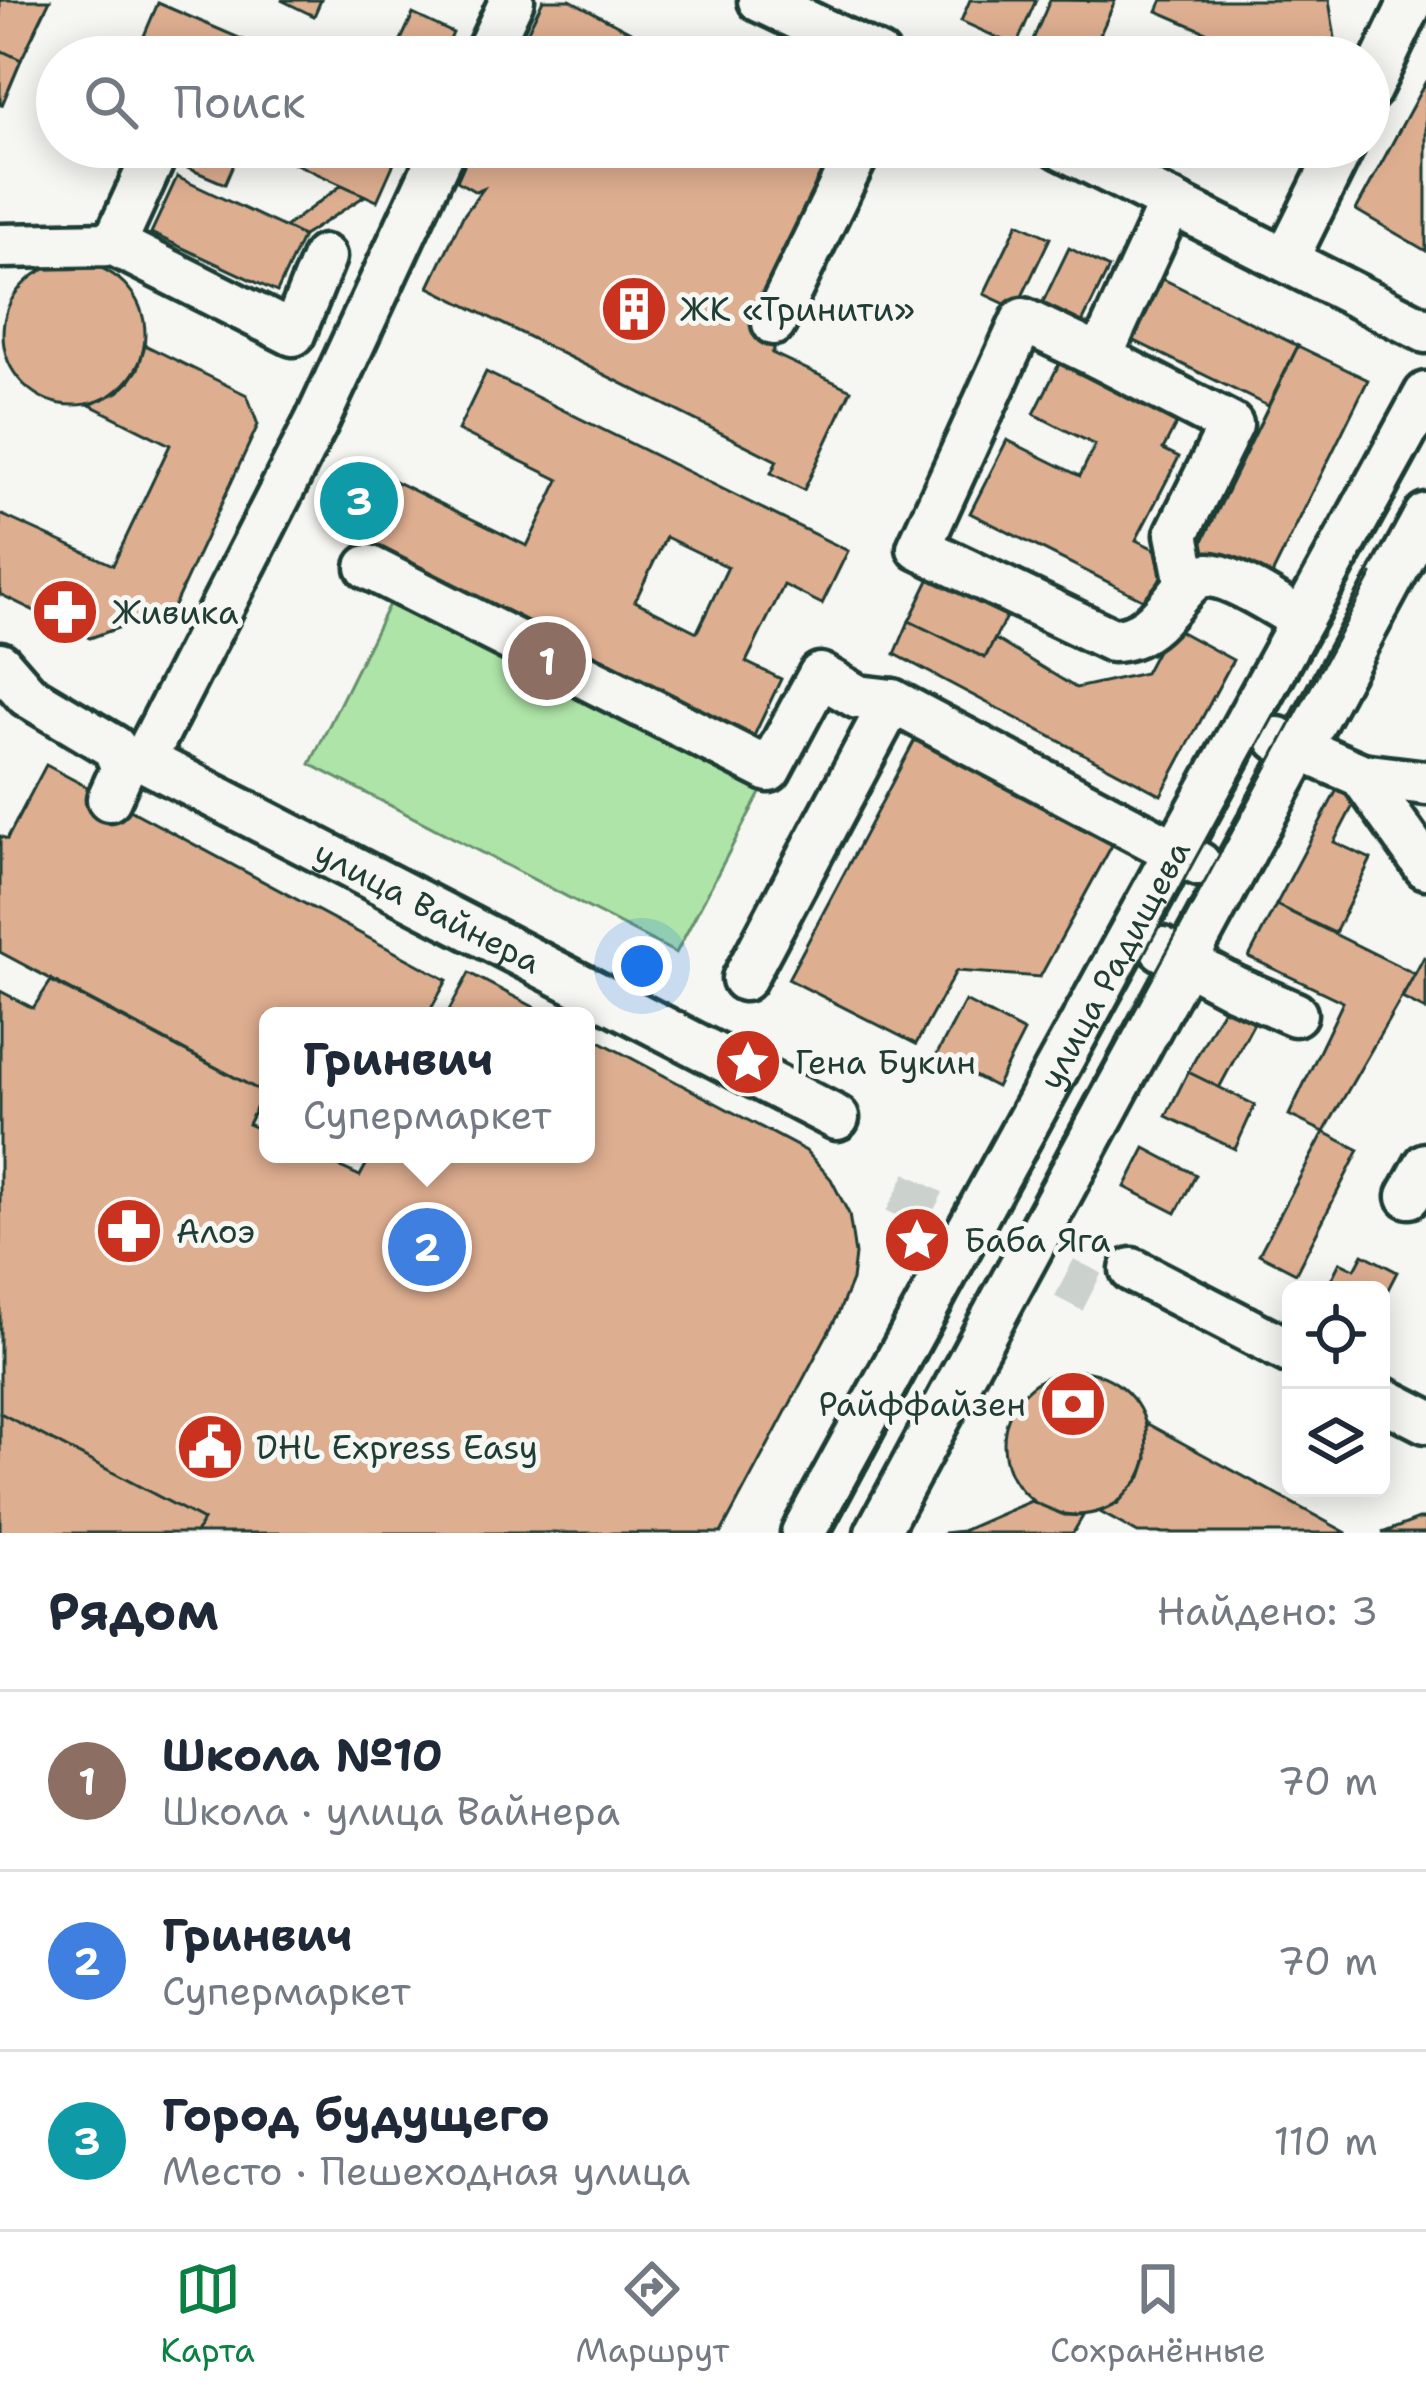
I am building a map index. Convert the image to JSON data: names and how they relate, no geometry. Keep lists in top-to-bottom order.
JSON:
{
  "streets": {
    "street": ["улица Вайнера", "улица Радищева"]
  },
  "places": {
    "building": ["ЖК «Тринити»"],
    "pharmacy": ["Живика", "Алоэ"],
    "place": ["Гена Букин", "Баба Яга"],
    "bank": ["Райффайзен"],
    "public building": ["DHL Express Easy"]
  },
  "page": {
    "search": "Поиск",
    "pins": ["3", "1", "2"],
    "popup": ["Гринвич", "Супермаркет"],
    "heading": ["Рядом", "Найдено: 3"],
    "list": [
      {
        "mark": "1",
        "name": "Школа №10",
        "note": "Школа · улица Вайнера",
        "value": "70 m"
      },
      {
        "mark": "2",
        "name": "Гринвич",
        "note": "Супермаркет",
        "value": "70 m"
      },
      {
        "mark": "3",
        "name": "Город будущего",
        "note": "Место · Пешеходная улица",
        "value": "110 m"
      }
    ],
    "nav": ["Карта", "Маршрут", "Сохранённые"]
  }
}
